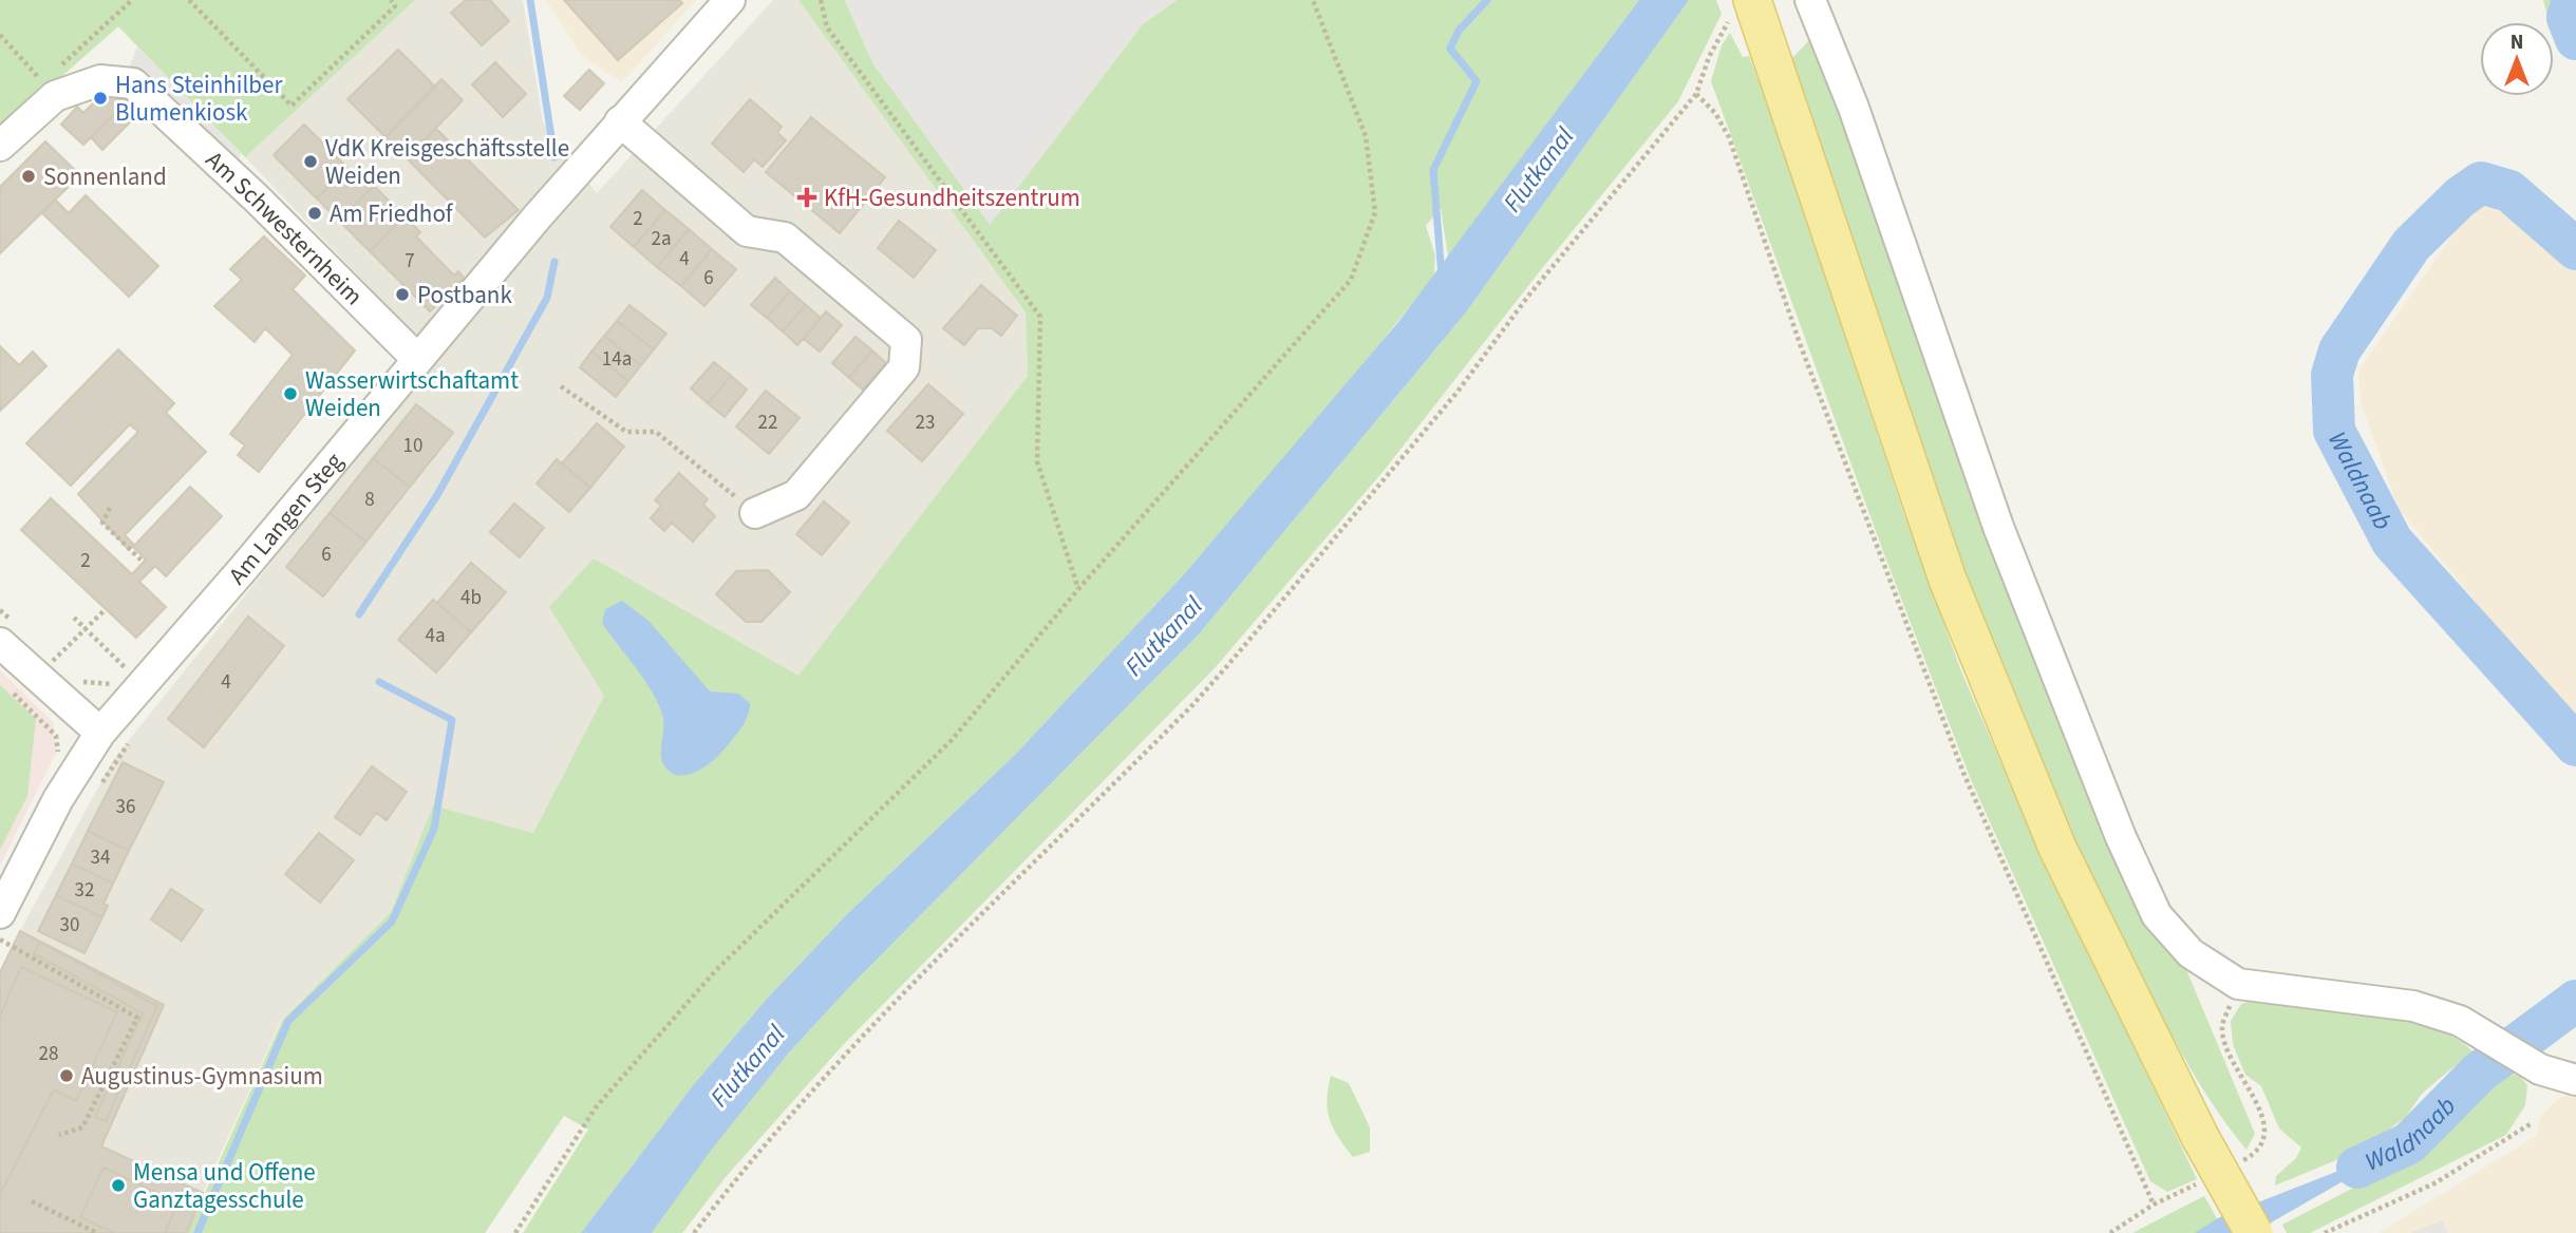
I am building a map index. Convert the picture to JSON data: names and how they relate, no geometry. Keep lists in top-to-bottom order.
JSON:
{
  "streets": {
    "street": ["Am Schwesternheim", "Am Langen Steg"]
  },
  "crossings": [
    ["Am Schwesternheim", "Am Langen Steg"]
  ],
  "water": ["Flutkanal", "Waldnaab"],
  "places": {
    "other": [
      "Hans Steinhilber Blumenkiosk",
      "VdK Kreisgeschäftsstelle Weiden",
      "Sonnenland",
      "Am Friedhof",
      "Postbank",
      "Wasserwirtschaftamt Weiden",
      "Augustinus-Gymnasium",
      "Mensa und Offene Ganztagesschule"
    ],
    "health": ["KfH-Gesundheitszentrum"]
  },
  "house_numbers": [
    "2",
    "2a",
    "4",
    "7",
    "6",
    "14a",
    "22",
    "23",
    "10",
    "8",
    "6",
    "2",
    "4b",
    "4a",
    "4",
    "36",
    "34",
    "32",
    "30",
    "28"
  ],
  "north": "top"
}
